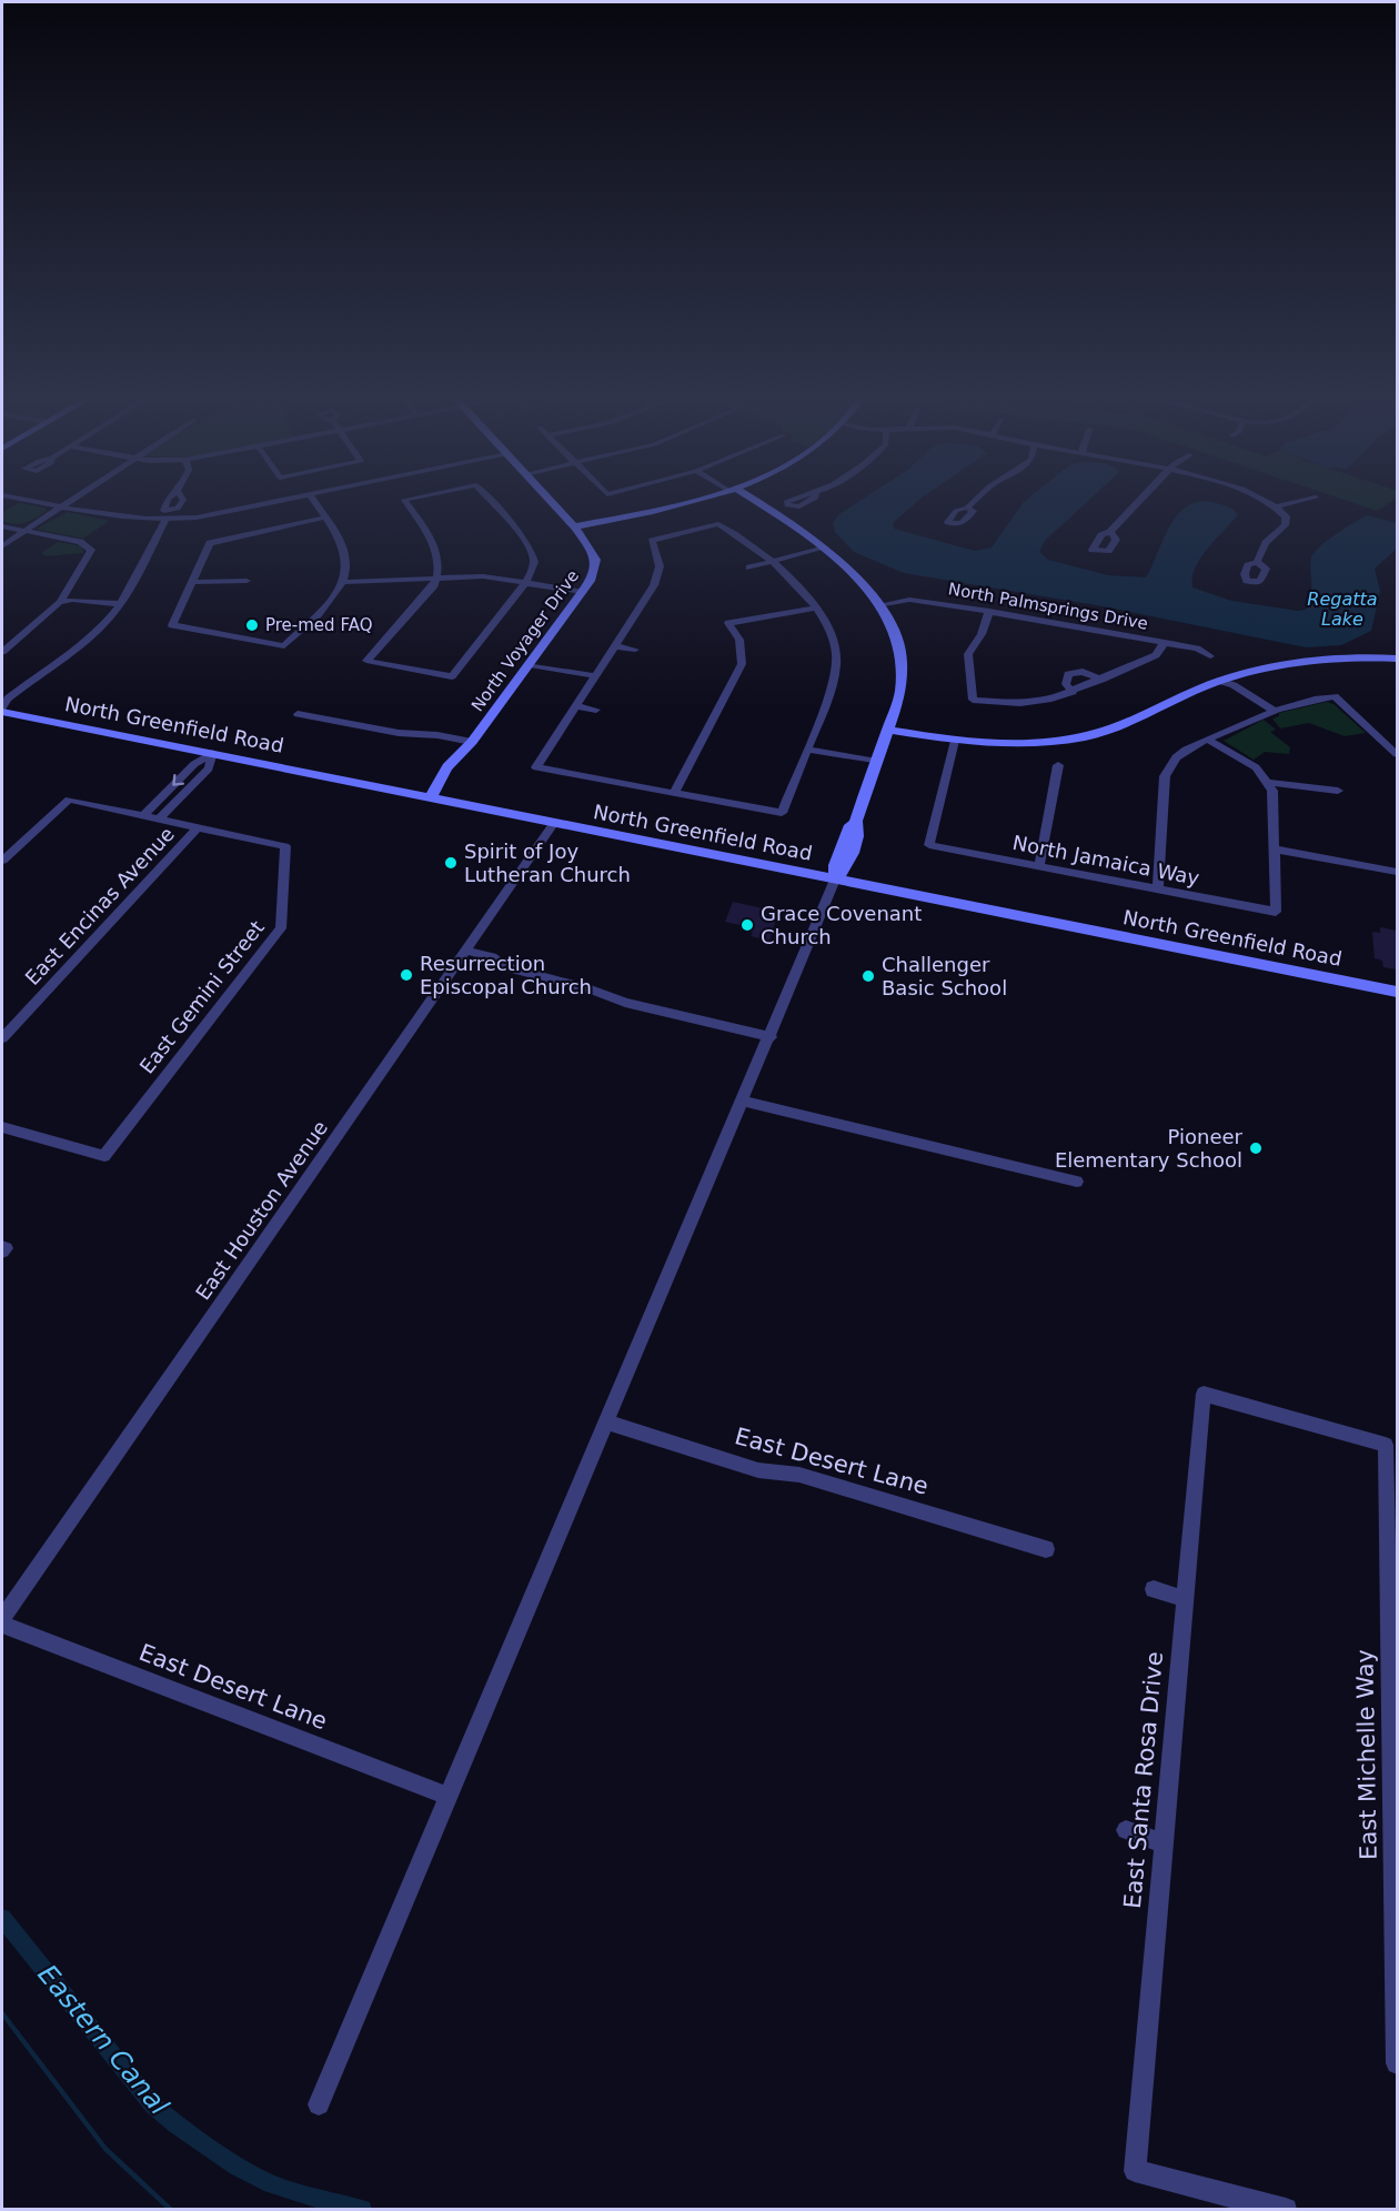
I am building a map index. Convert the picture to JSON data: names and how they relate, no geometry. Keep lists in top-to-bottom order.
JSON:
{
  "streets": {
    "street": [
      "North Palmsprings Drive",
      "North Voyager Drive",
      "North Greenfield Road",
      "North Jamaica Way",
      "East Encinas Avenue",
      "East Gemini Street",
      "East Houston Avenue",
      "East Desert Lane",
      "East Michelle Way",
      "East Santa Rosa Drive"
    ]
  },
  "crossings": [
    ["North Voyager Drive", "North Greenfield Road"],
    ["North Greenfield Road", "East Encinas Avenue"],
    ["North Greenfield Road", "East Houston Avenue"],
    ["East Encinas Avenue", "East Gemini Street"],
    ["East Michelle Way", "East Santa Rosa Drive"]
  ],
  "water": ["Regatta Lake", "Eastern Canal"],
  "places": [
    "Pre-med FAQ",
    "Spirit of Joy Lutheran Church",
    "Grace Covenant Church",
    "Resurrection Episcopal Church",
    "Challenger Basic School",
    "Pioneer Elementary School"
  ]
}
